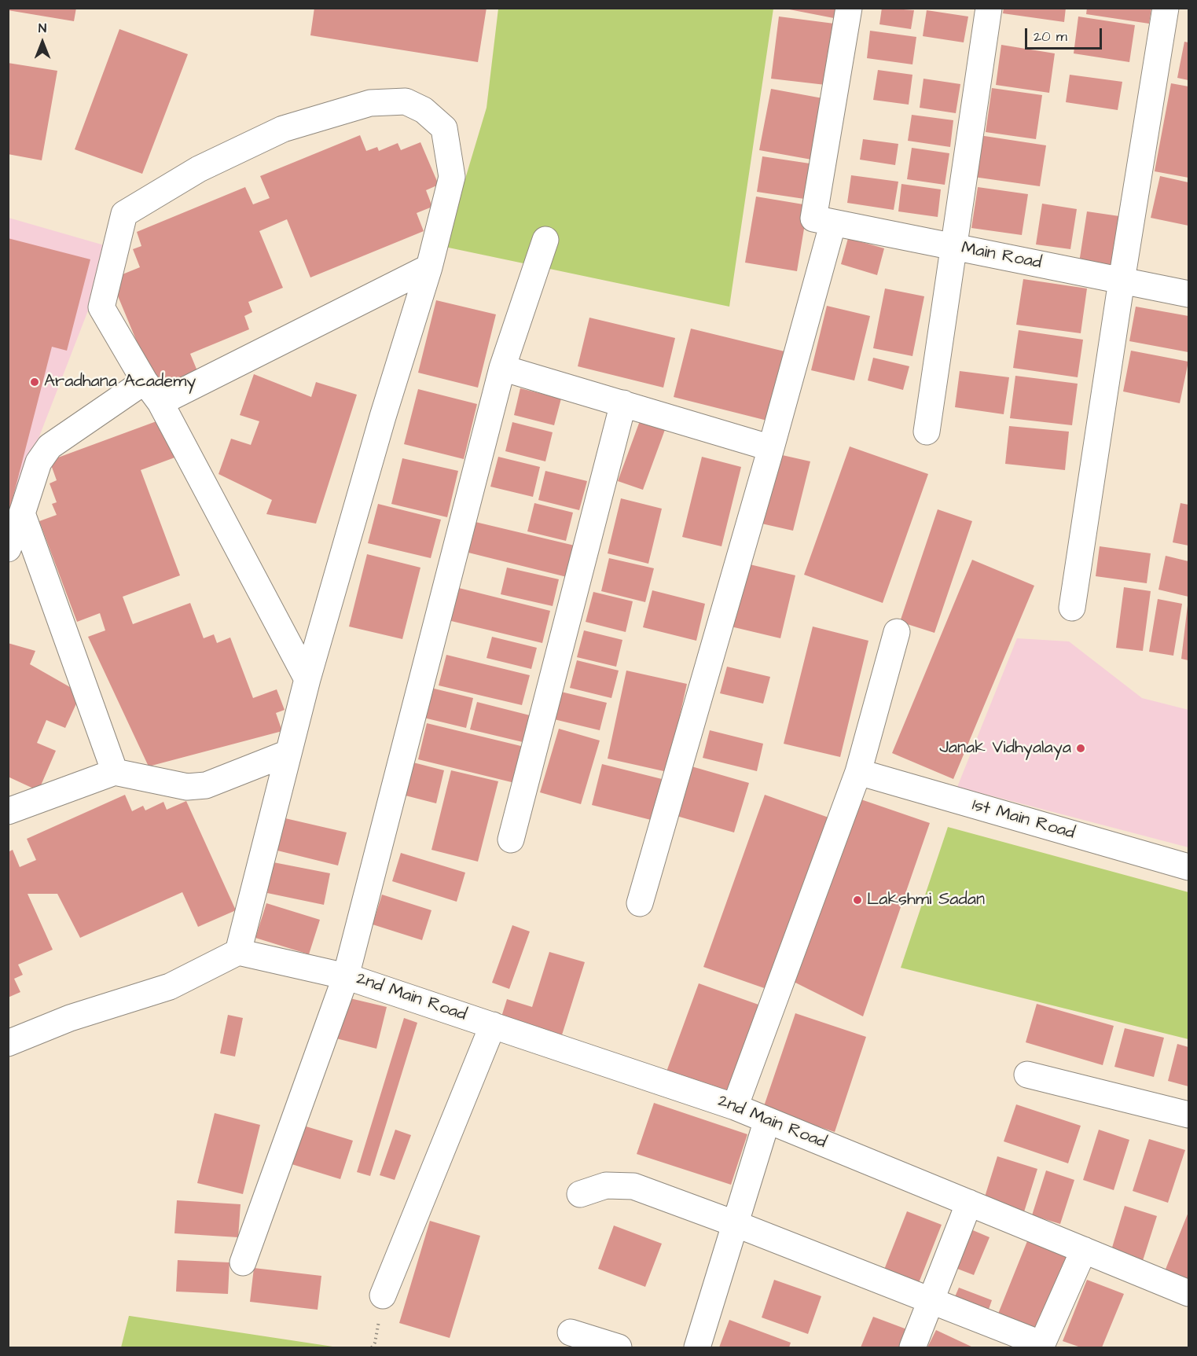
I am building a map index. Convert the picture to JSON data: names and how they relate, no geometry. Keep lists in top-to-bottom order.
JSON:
{
  "streets": {
    "street": ["Main Road", "1st Main Road", "2nd Main Road"]
  },
  "places": ["Aradhana Academy", "Janak Vidhyalaya", "Lakshmi Sadan"],
  "scale_bar": "20 m",
  "north": "top"
}
